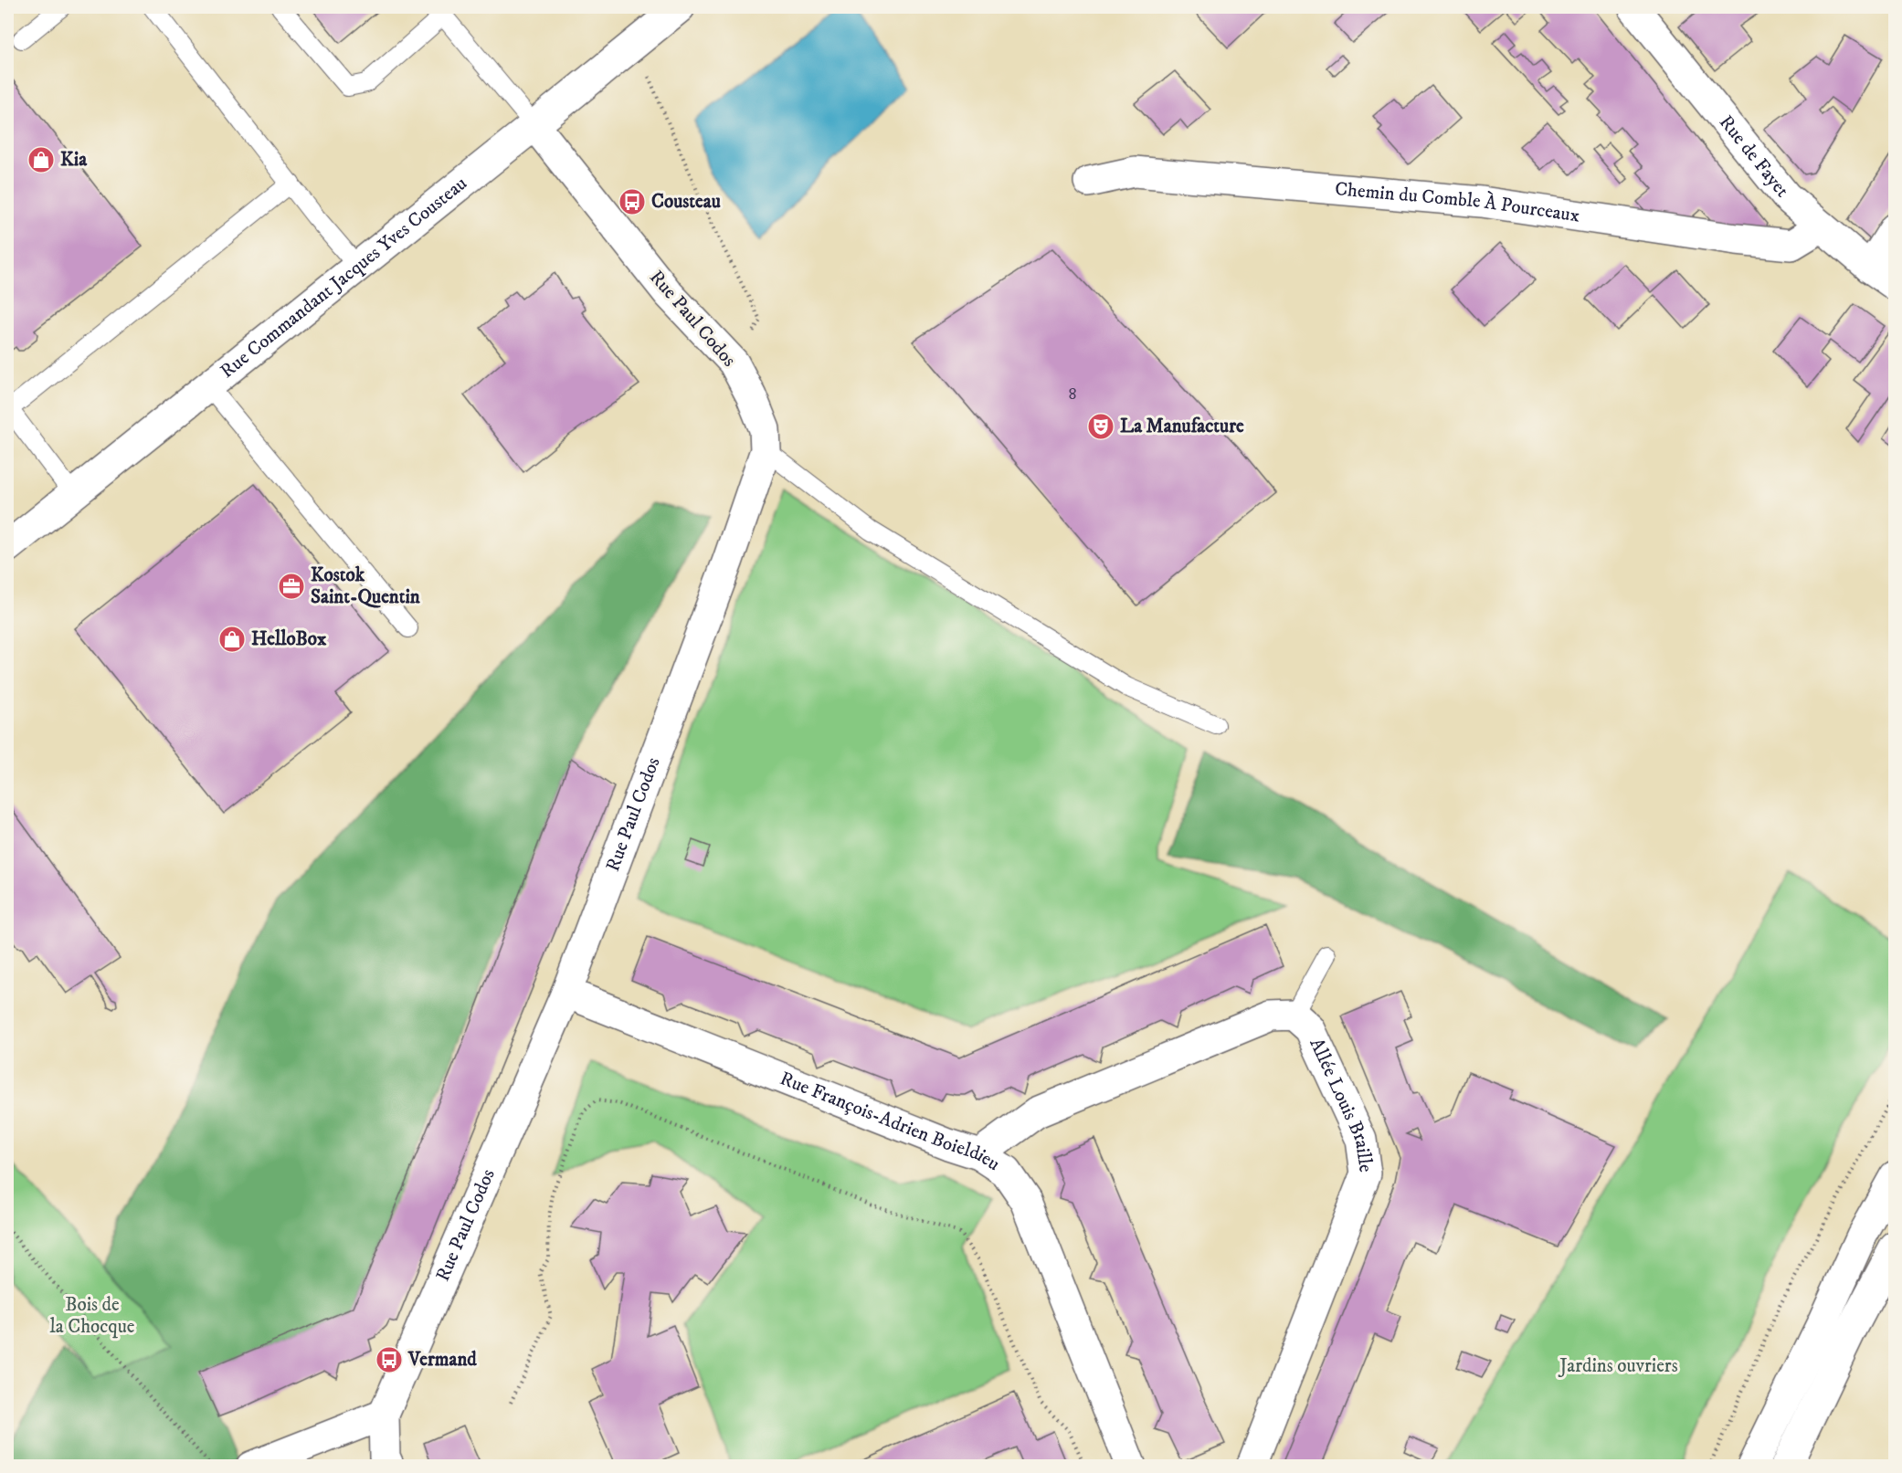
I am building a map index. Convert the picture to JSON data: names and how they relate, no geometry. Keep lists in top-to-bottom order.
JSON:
{
  "streets": {
    "street": [
      "Rue de Fayet",
      "Chemin du Comble À Pourceaux",
      "Rue Commandant Jacques Yves Cousteau",
      "Rue Paul Codos",
      "Allée Louis Braille",
      "Rue François-Adrien Boieldieu"
    ]
  },
  "crossings": [
    ["Rue de Fayet", "Chemin du Comble À Pourceaux"],
    ["Rue Commandant Jacques Yves Cousteau", "Rue Paul Codos"],
    ["Rue Paul Codos", "Rue François-Adrien Boieldieu"]
  ],
  "parks": ["Bois de la Chocque", "Jardins ouvriers"],
  "places": {
    "shop": ["Kia", "HelloBox"],
    "bus stop": ["Cousteau", "Vermand"],
    "theatre": ["La Manufacture"],
    "office": ["Kostok Saint-Quentin"]
  },
  "house_numbers": ["8"]
}
